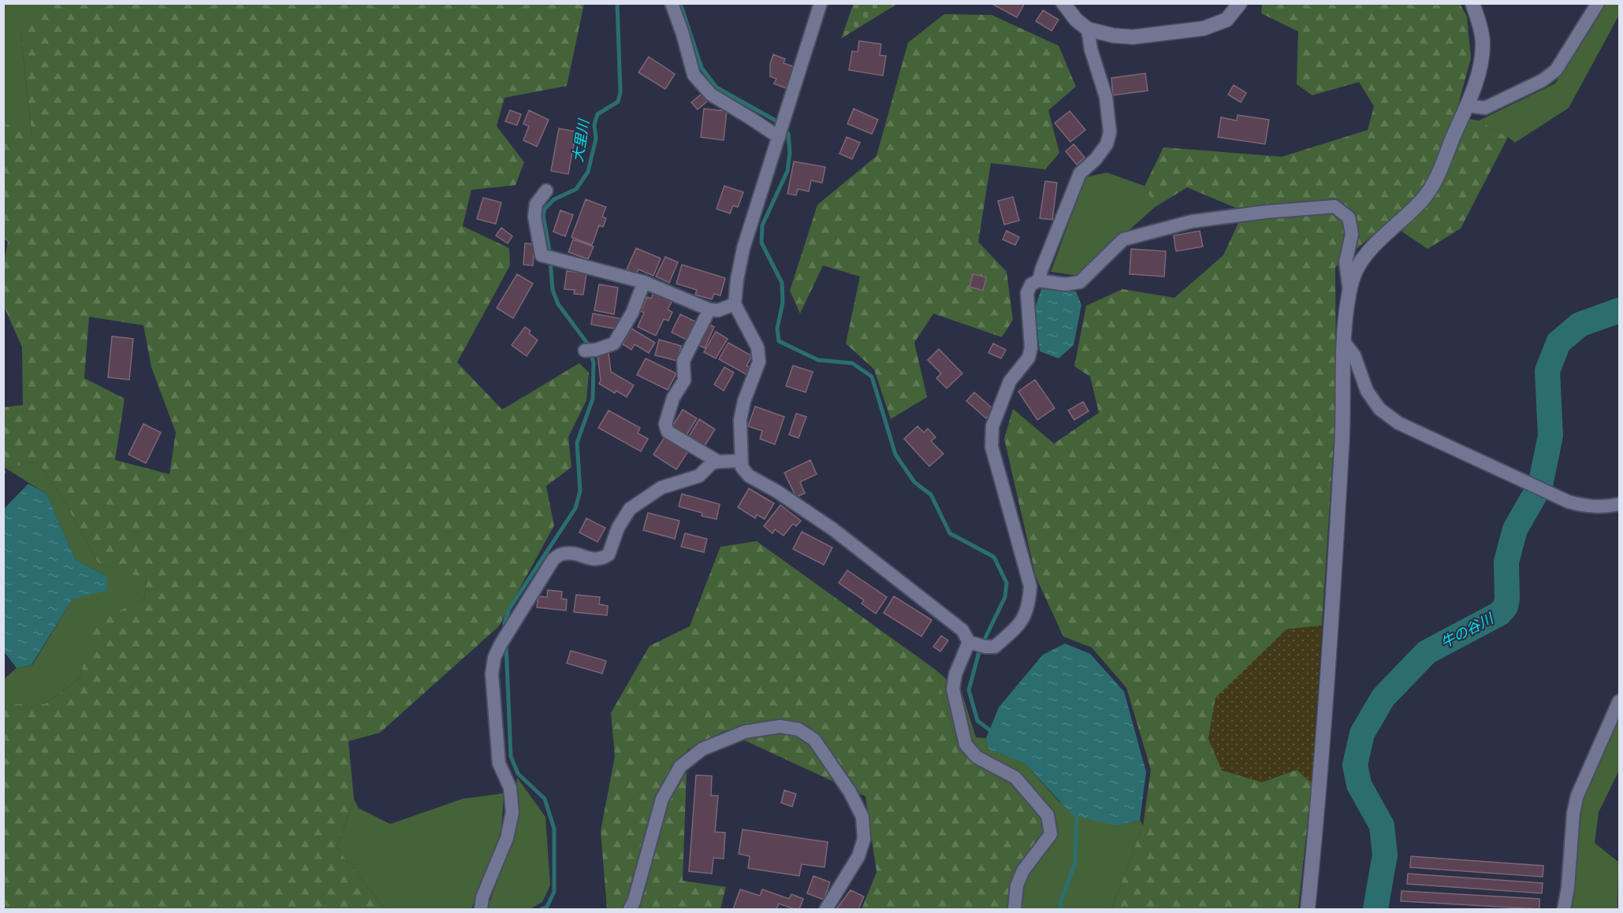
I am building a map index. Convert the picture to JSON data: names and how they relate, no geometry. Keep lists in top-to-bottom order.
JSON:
{
  "water": ["大里川", "牛の谷川"]
}
